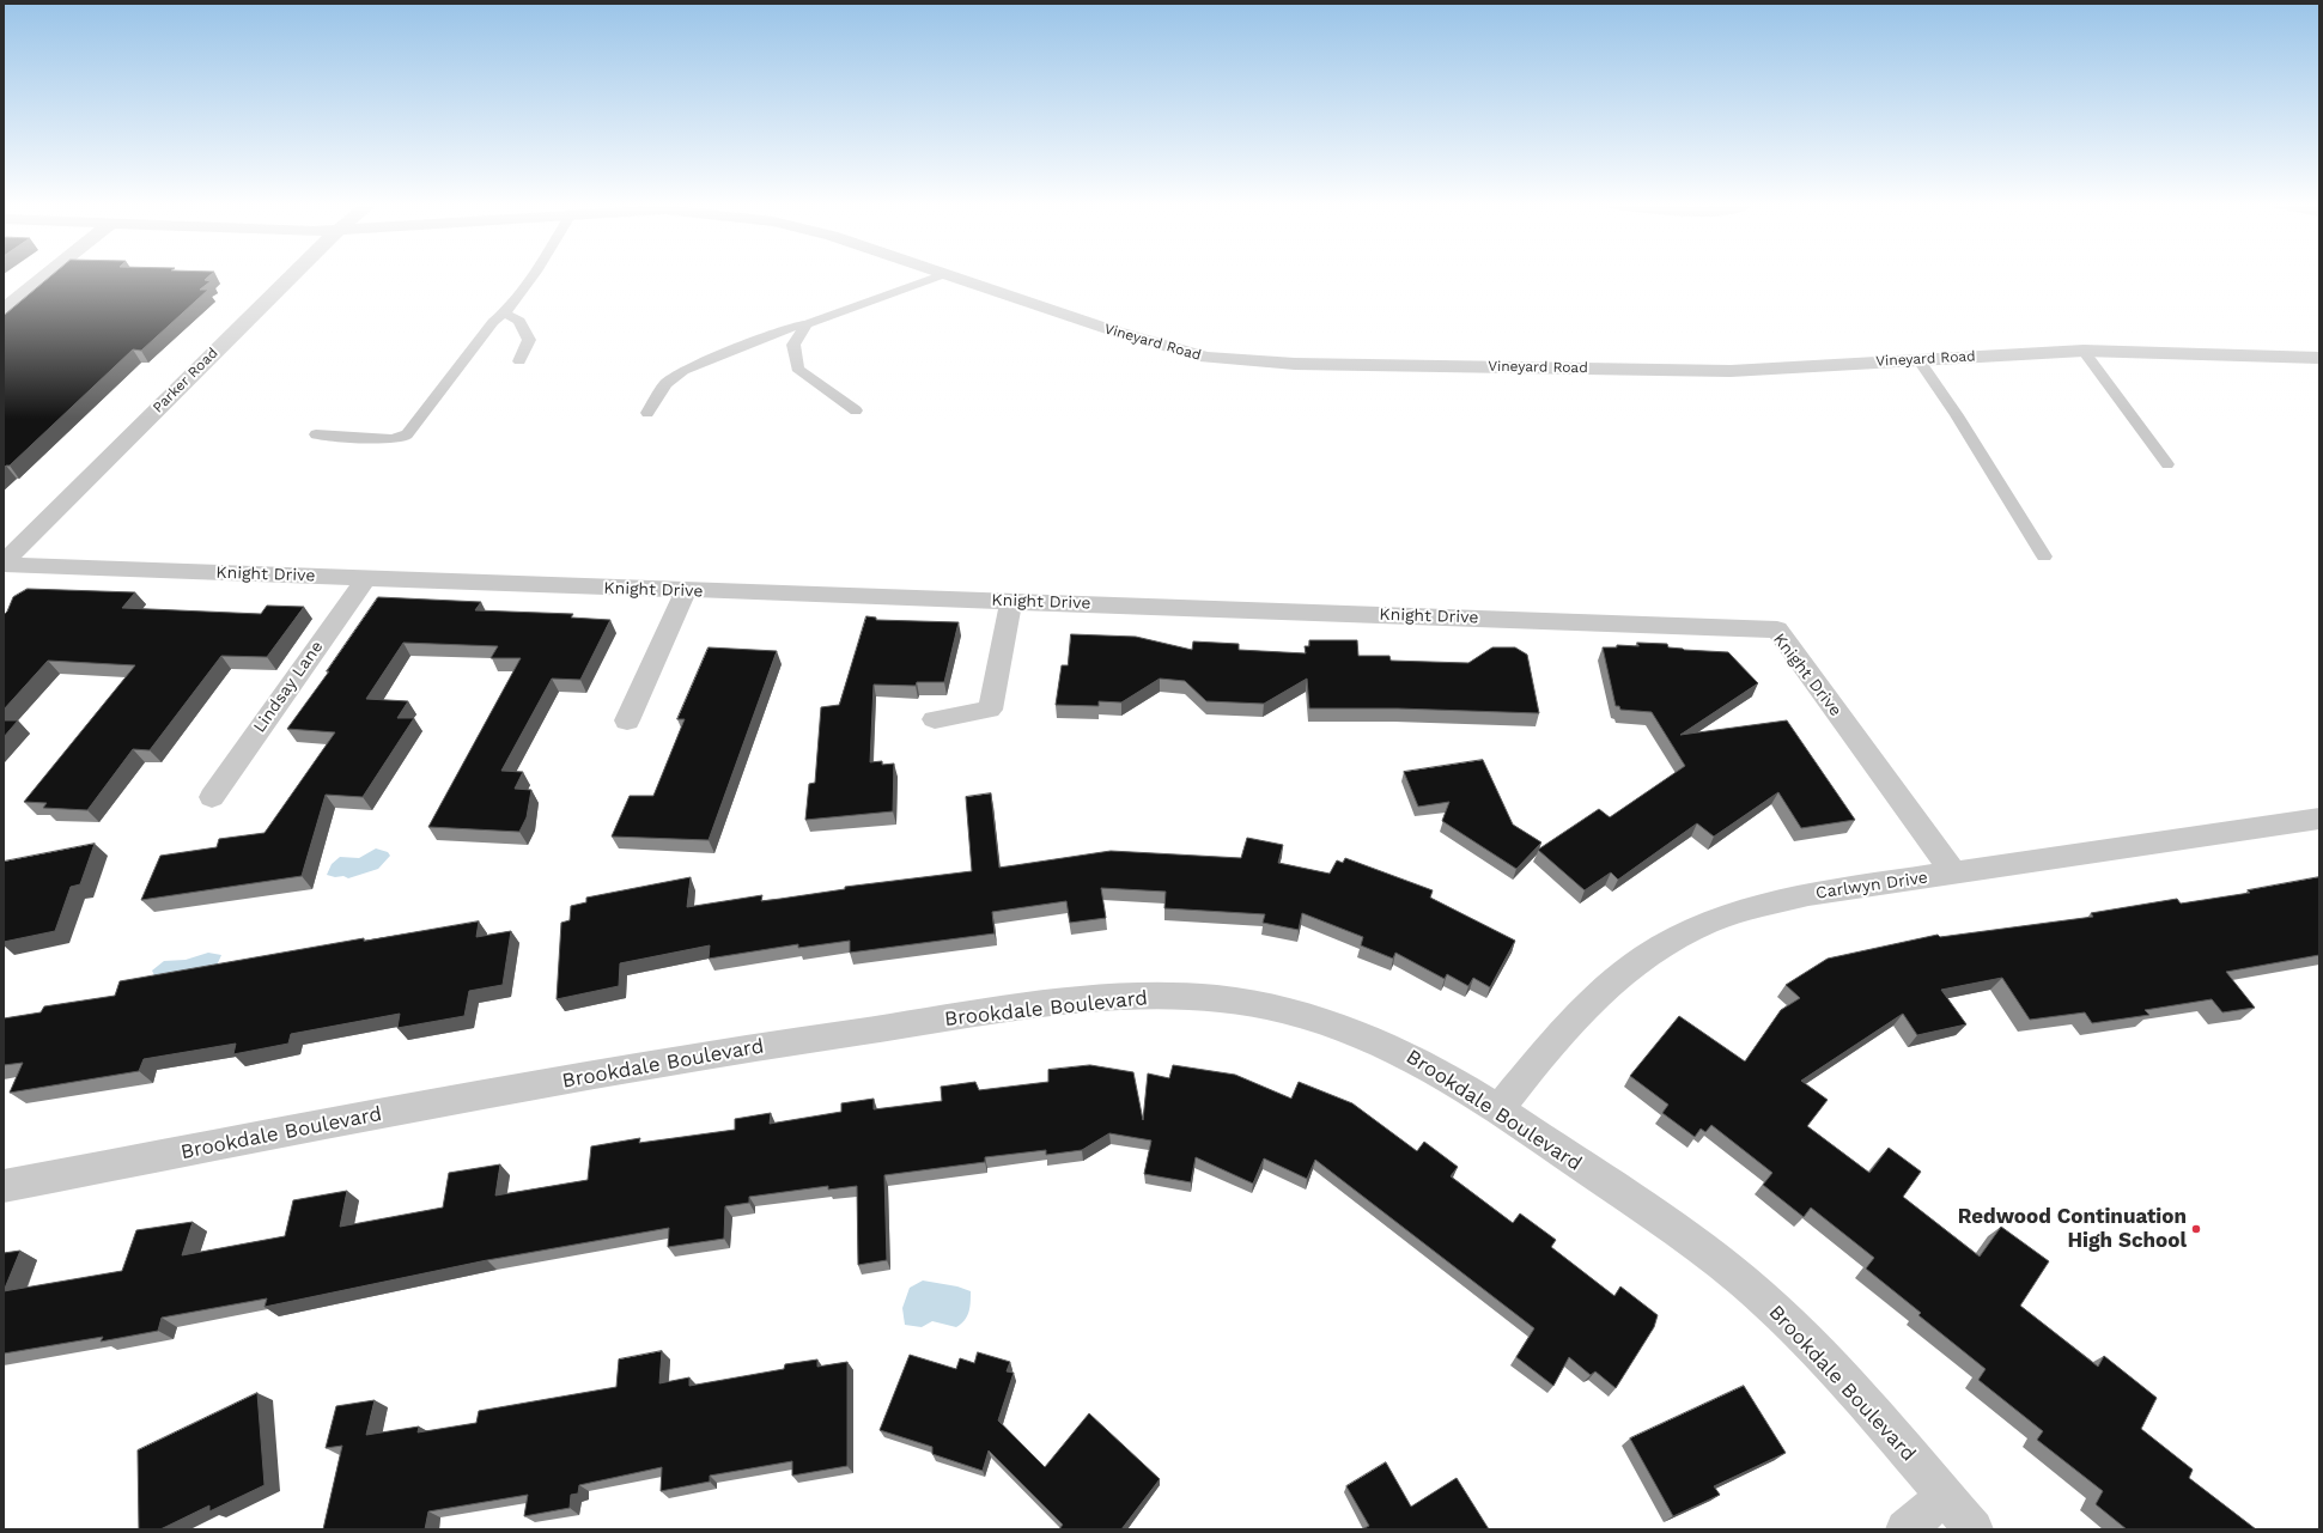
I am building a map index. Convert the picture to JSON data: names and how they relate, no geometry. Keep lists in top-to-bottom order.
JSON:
{
  "streets": {
    "street": [
      "Vineyard Road",
      "Parker Road",
      "Knight Drive",
      "Lindsay Lane",
      "Carlwyn Drive",
      "Brookdale Boulevard"
    ]
  },
  "crossings": [
    ["Parker Road", "Knight Drive"],
    ["Knight Drive", "Lindsay Lane"],
    ["Knight Drive", "Carlwyn Drive"],
    ["Carlwyn Drive", "Brookdale Boulevard"]
  ],
  "places": ["Redwood Continuation High School"]
}
